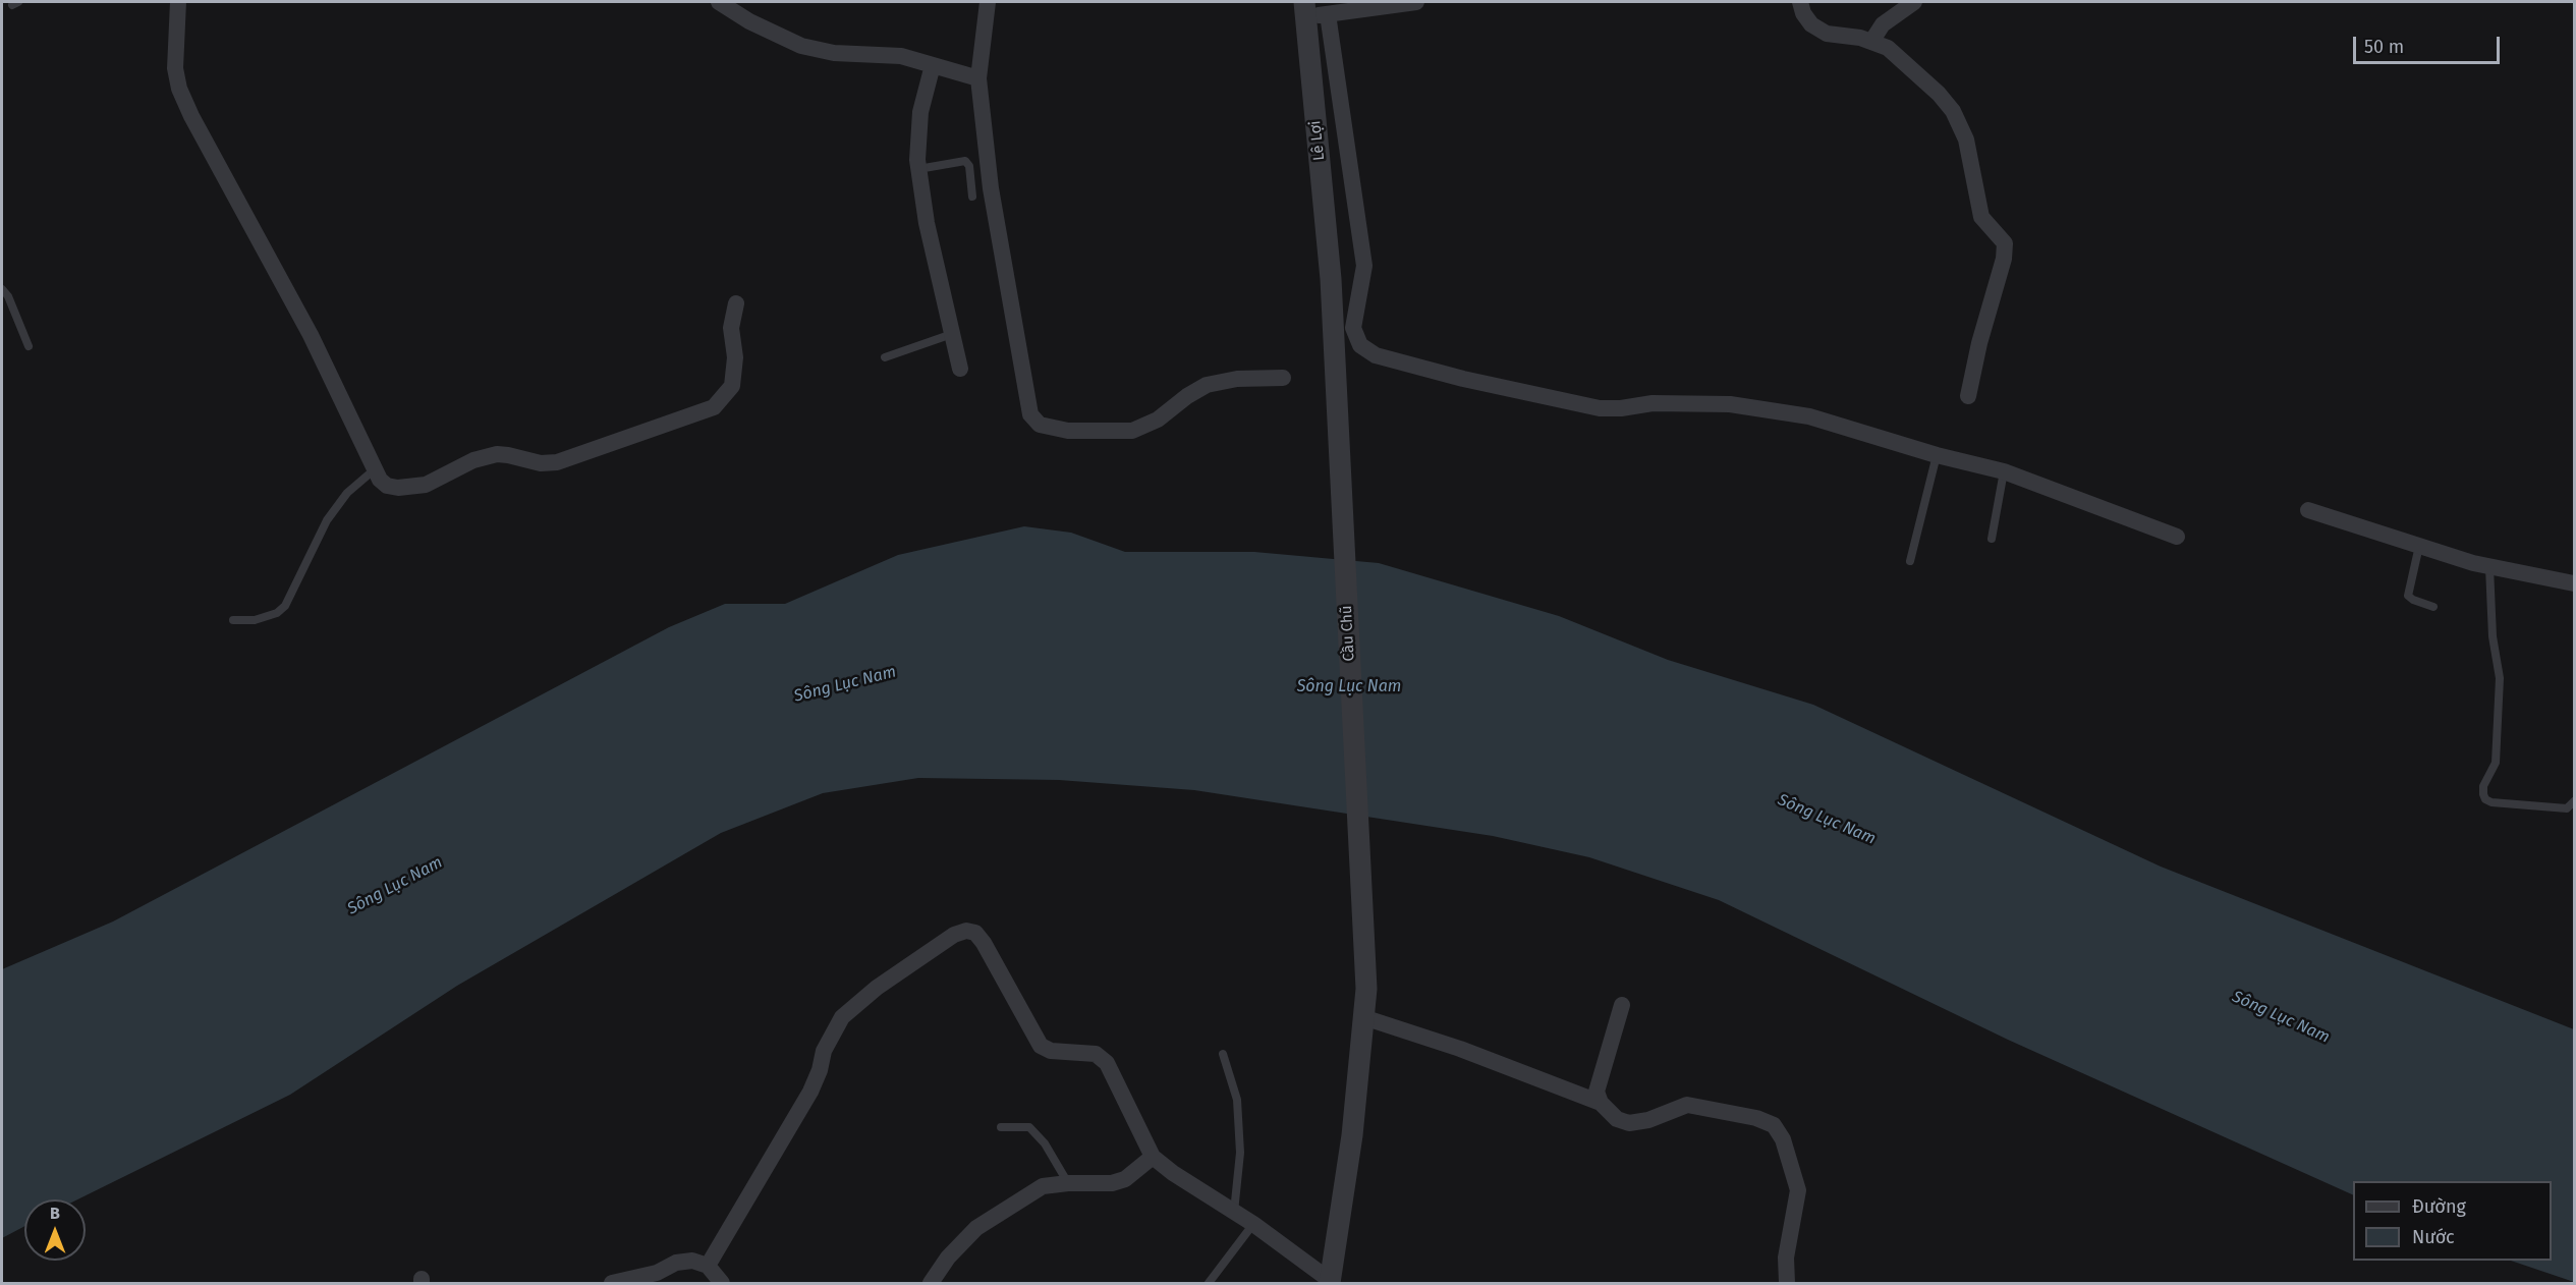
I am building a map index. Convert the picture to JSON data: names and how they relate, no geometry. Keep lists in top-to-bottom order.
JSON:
{
  "streets": {
    "street": ["Lê Lợi", "Cầu Chũ"]
  },
  "crossings": [
    ["Lê Lợi", "Cầu Chũ"]
  ],
  "water": ["Sông Lục Nam"],
  "legend": ["Đường", "Nước"],
  "scale_bar": "50 m",
  "north": "top"
}
